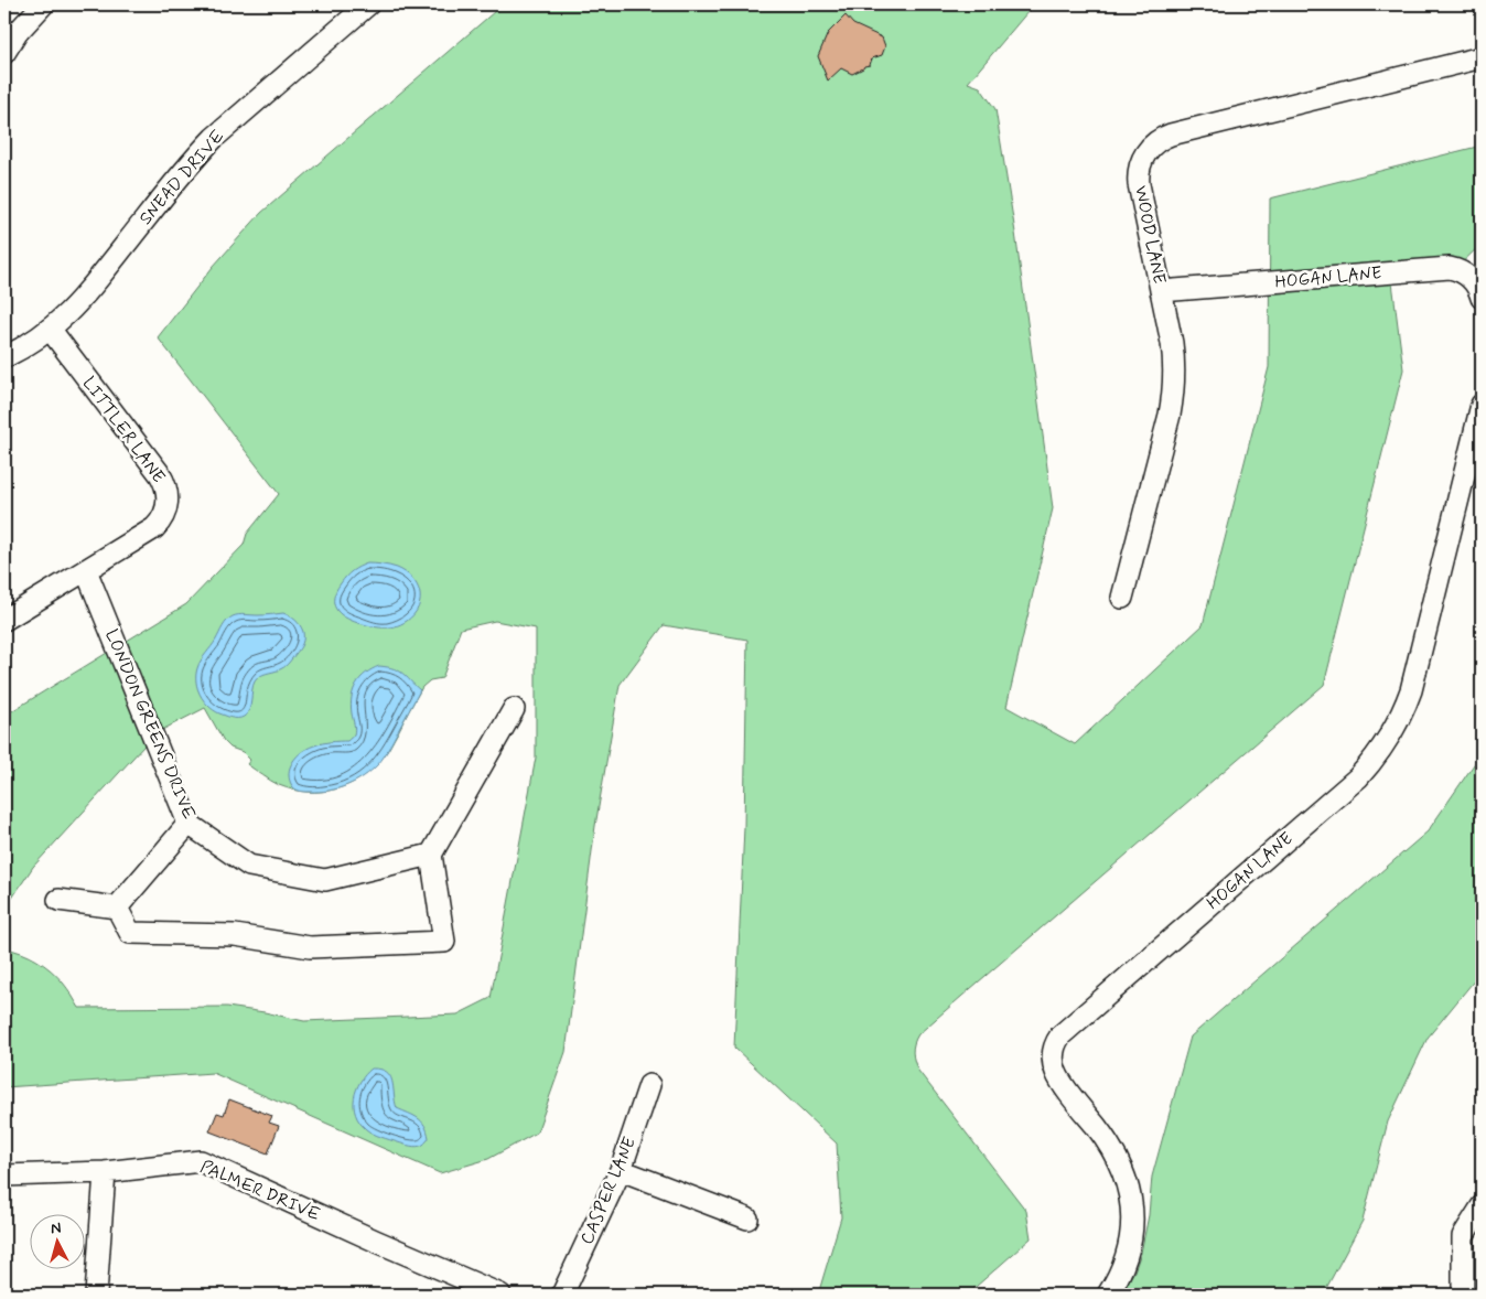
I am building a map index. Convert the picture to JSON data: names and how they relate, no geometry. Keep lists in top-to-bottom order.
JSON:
{
  "streets": {
    "street": [
      "SNEAD DRIVE",
      "WOOD LANE",
      "HOGAN LANE",
      "LITTLER LANE",
      "LONDON GREENS DRIVE",
      "PALMER DRIVE",
      "CASPER LANE"
    ]
  },
  "crossings": [
    ["SNEAD DRIVE", "LITTLER LANE"],
    ["WOOD LANE", "HOGAN LANE"],
    ["LITTLER LANE", "LONDON GREENS DRIVE"]
  ],
  "north": "top"
}
